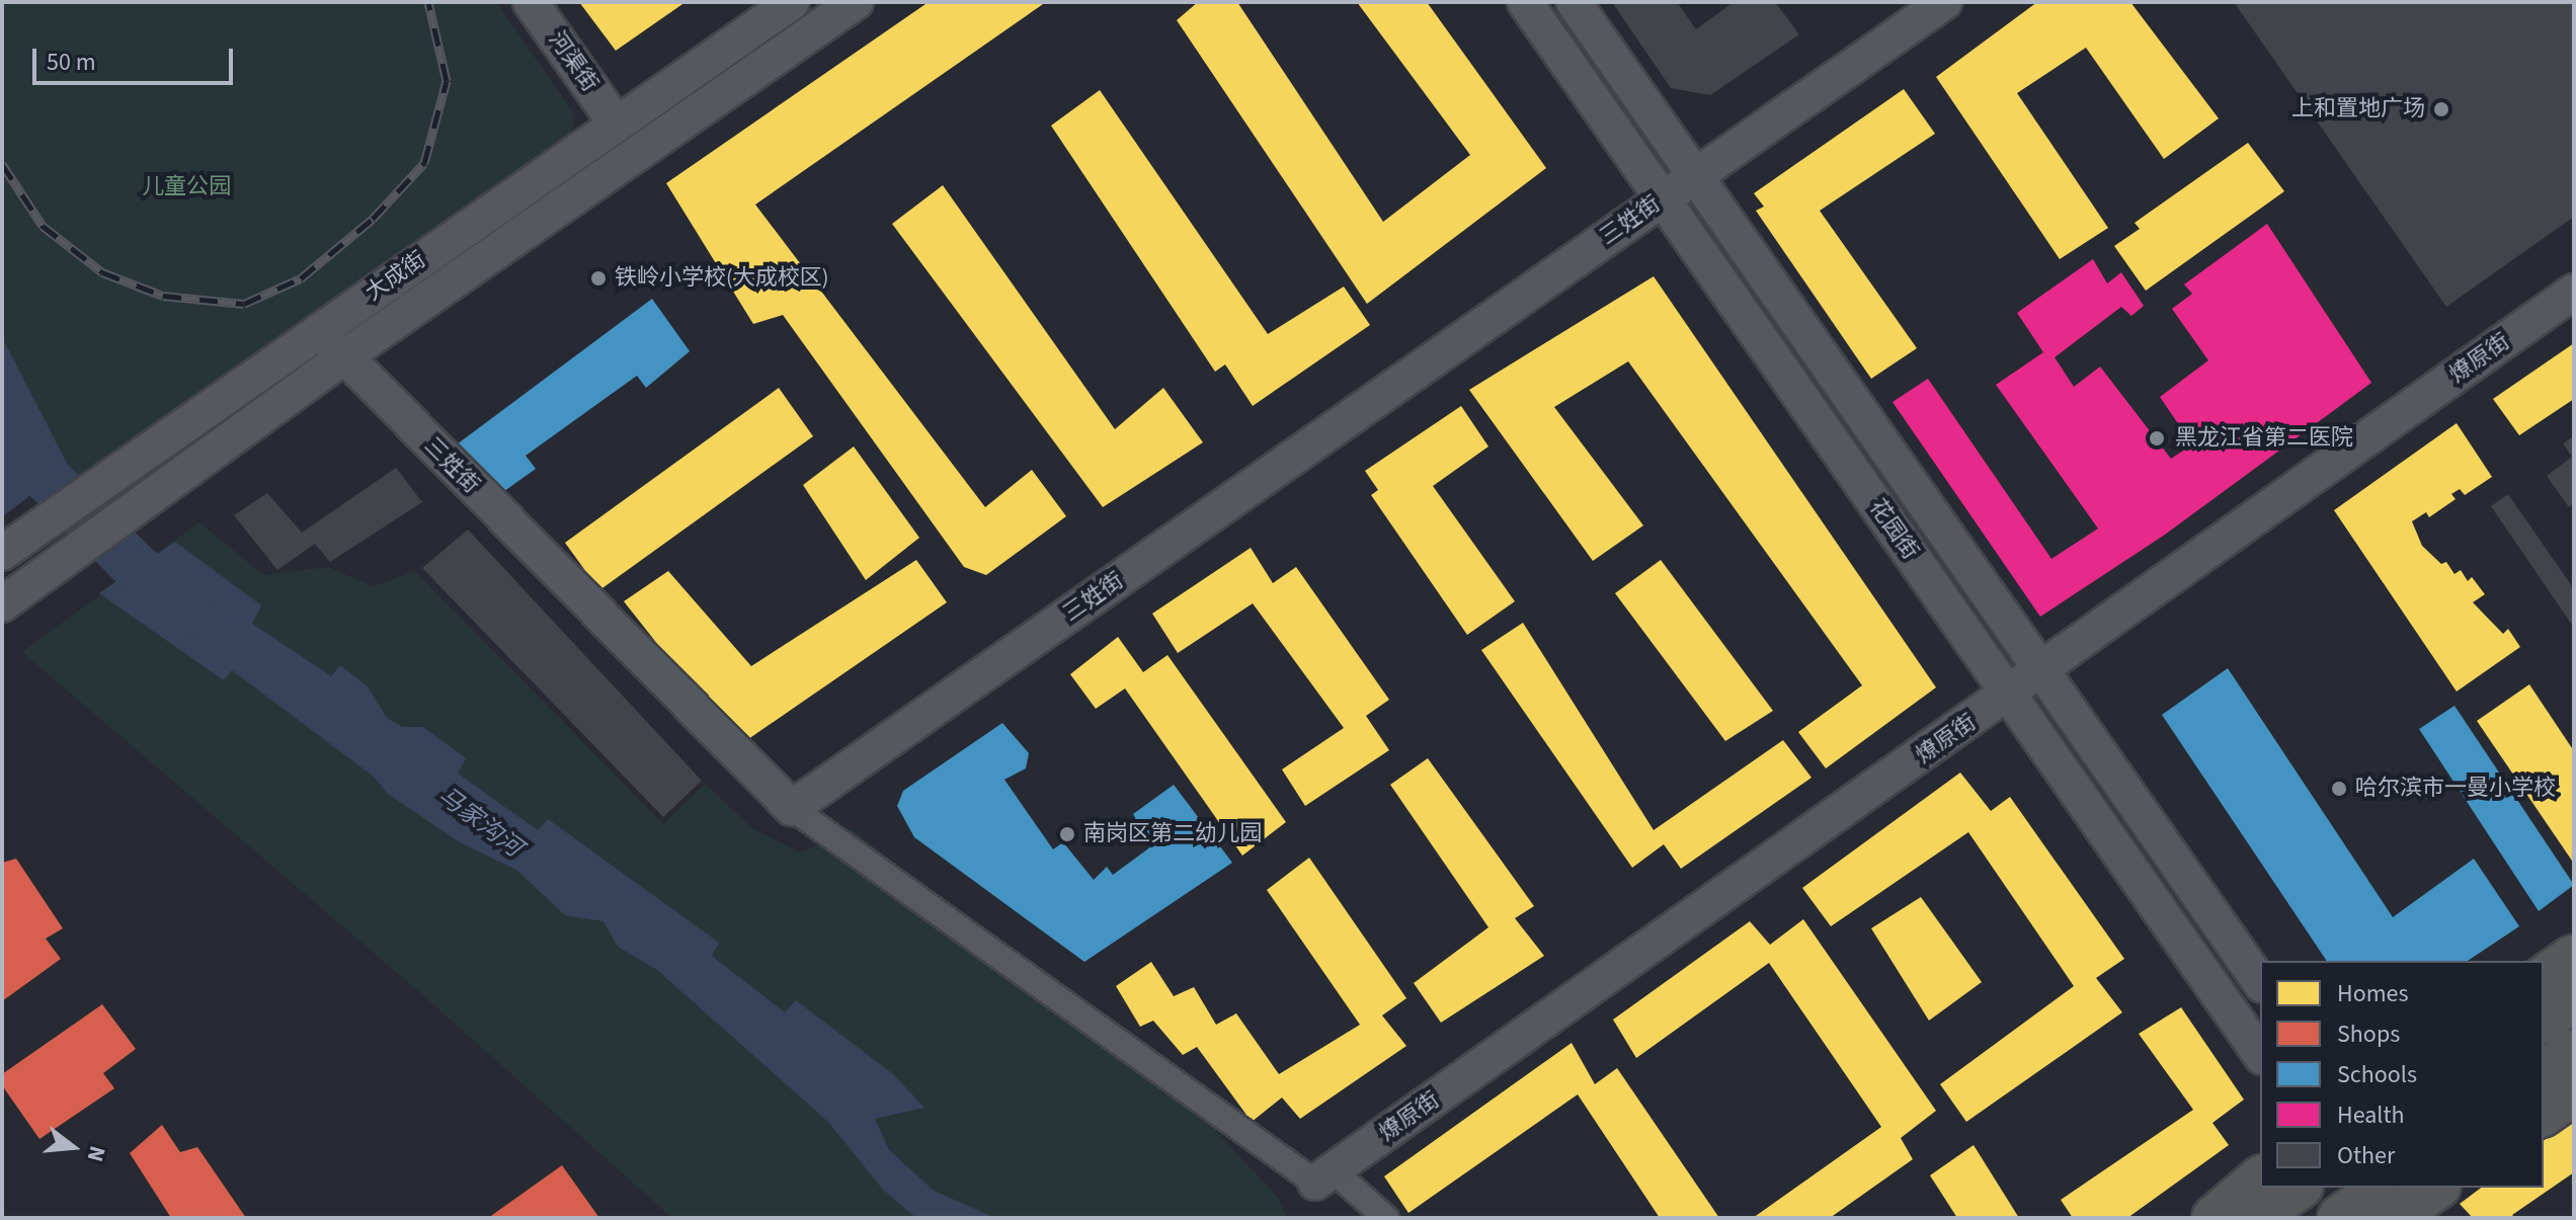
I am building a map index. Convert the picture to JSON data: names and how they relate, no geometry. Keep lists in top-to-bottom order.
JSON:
{
  "streets": {
    "main road": [
      "河渠街",
      "三姓街",
      "大成街",
      "燎原街",
      "花园街"
    ]
  },
  "crossings": [
    ["河渠街", "大成街"],
    ["三姓街", "大成街"],
    ["三姓街", "花园街"],
    ["燎原街", "花园街"]
  ],
  "water": ["马家沟河"],
  "parks": ["儿童公园"],
  "places": [
    "上和置地广场",
    "铁岭小学校(大成校区)",
    "黑龙江省第二医院",
    "哈尔滨市一曼小学校",
    "南岗区第二幼儿园"
  ],
  "legend": [
    "Homes",
    "Shops",
    "Schools",
    "Health",
    "Other"
  ],
  "scale_bar": "50 m",
  "north": "right"
}
